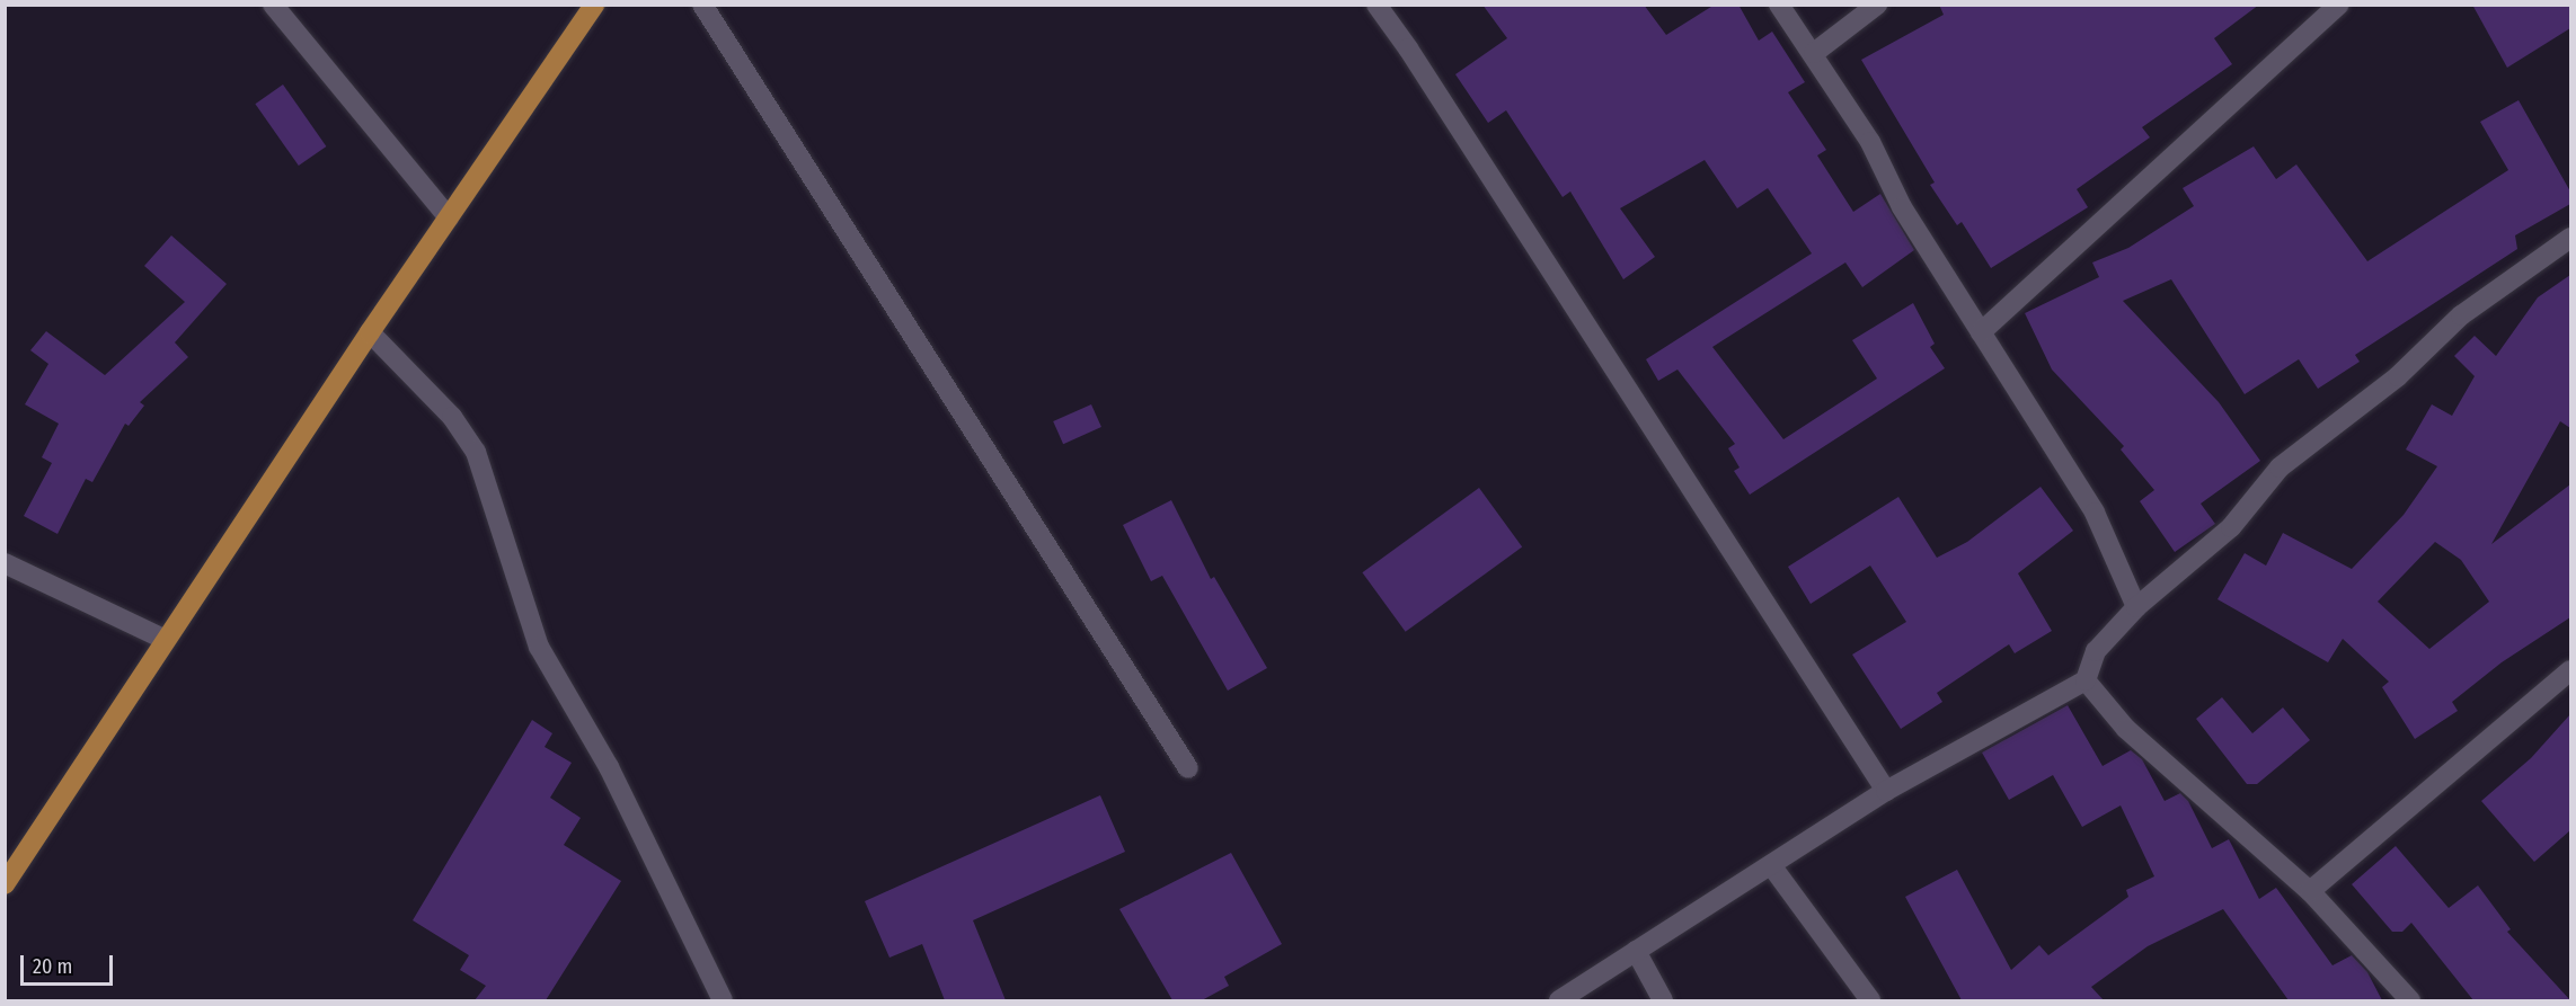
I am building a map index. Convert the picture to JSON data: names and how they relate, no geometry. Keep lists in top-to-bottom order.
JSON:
{
  "scale_bar": "20 m"
}
